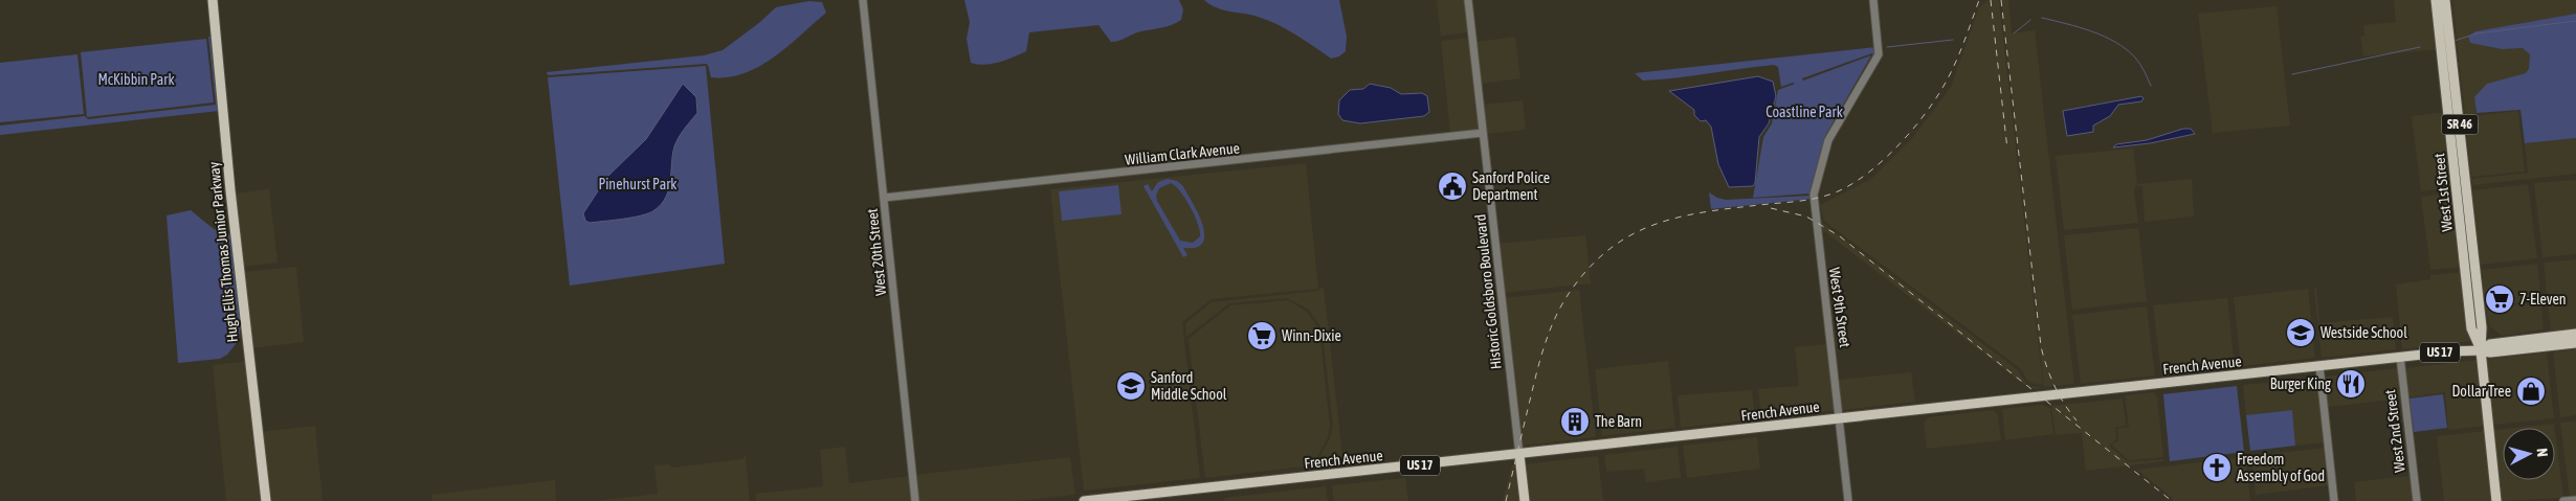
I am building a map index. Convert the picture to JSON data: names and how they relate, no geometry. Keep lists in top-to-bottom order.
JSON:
{
  "streets": {
    "main road": [
      "SR 46",
      "West 1st Street",
      "Hugh Ellis Thomas Junior Parkway",
      "US 17",
      "French Avenue"
    ],
    "street": [
      "William Clark Avenue",
      "West 20th Street",
      "Historic Goldsboro Boulevard",
      "West 9th Street",
      "West 2nd Street"
    ]
  },
  "crossings": [
    ["William Clark Avenue", "West 20th Street"],
    ["William Clark Avenue", "Historic Goldsboro Boulevard"],
    ["West 1st Street", "French Avenue"],
    ["Historic Goldsboro Boulevard", "French Avenue"],
    ["West 9th Street", "French Avenue"],
    ["French Avenue", "West 2nd Street"]
  ],
  "parks": ["McKibbin Park", "Coastline Park", "Pinehurst Park"],
  "places": {
    "public building": ["Sanford Police Department"],
    "supermarket": ["7-Eleven", "Winn-Dixie"],
    "school or university": ["Westside School", "Sanford Middle School"],
    "restaurant": ["Burger King"],
    "shop": ["Dollar Tree"],
    "building": ["The Barn"],
    "church": ["Freedom Assembly of God"]
  },
  "north": "right"
}
